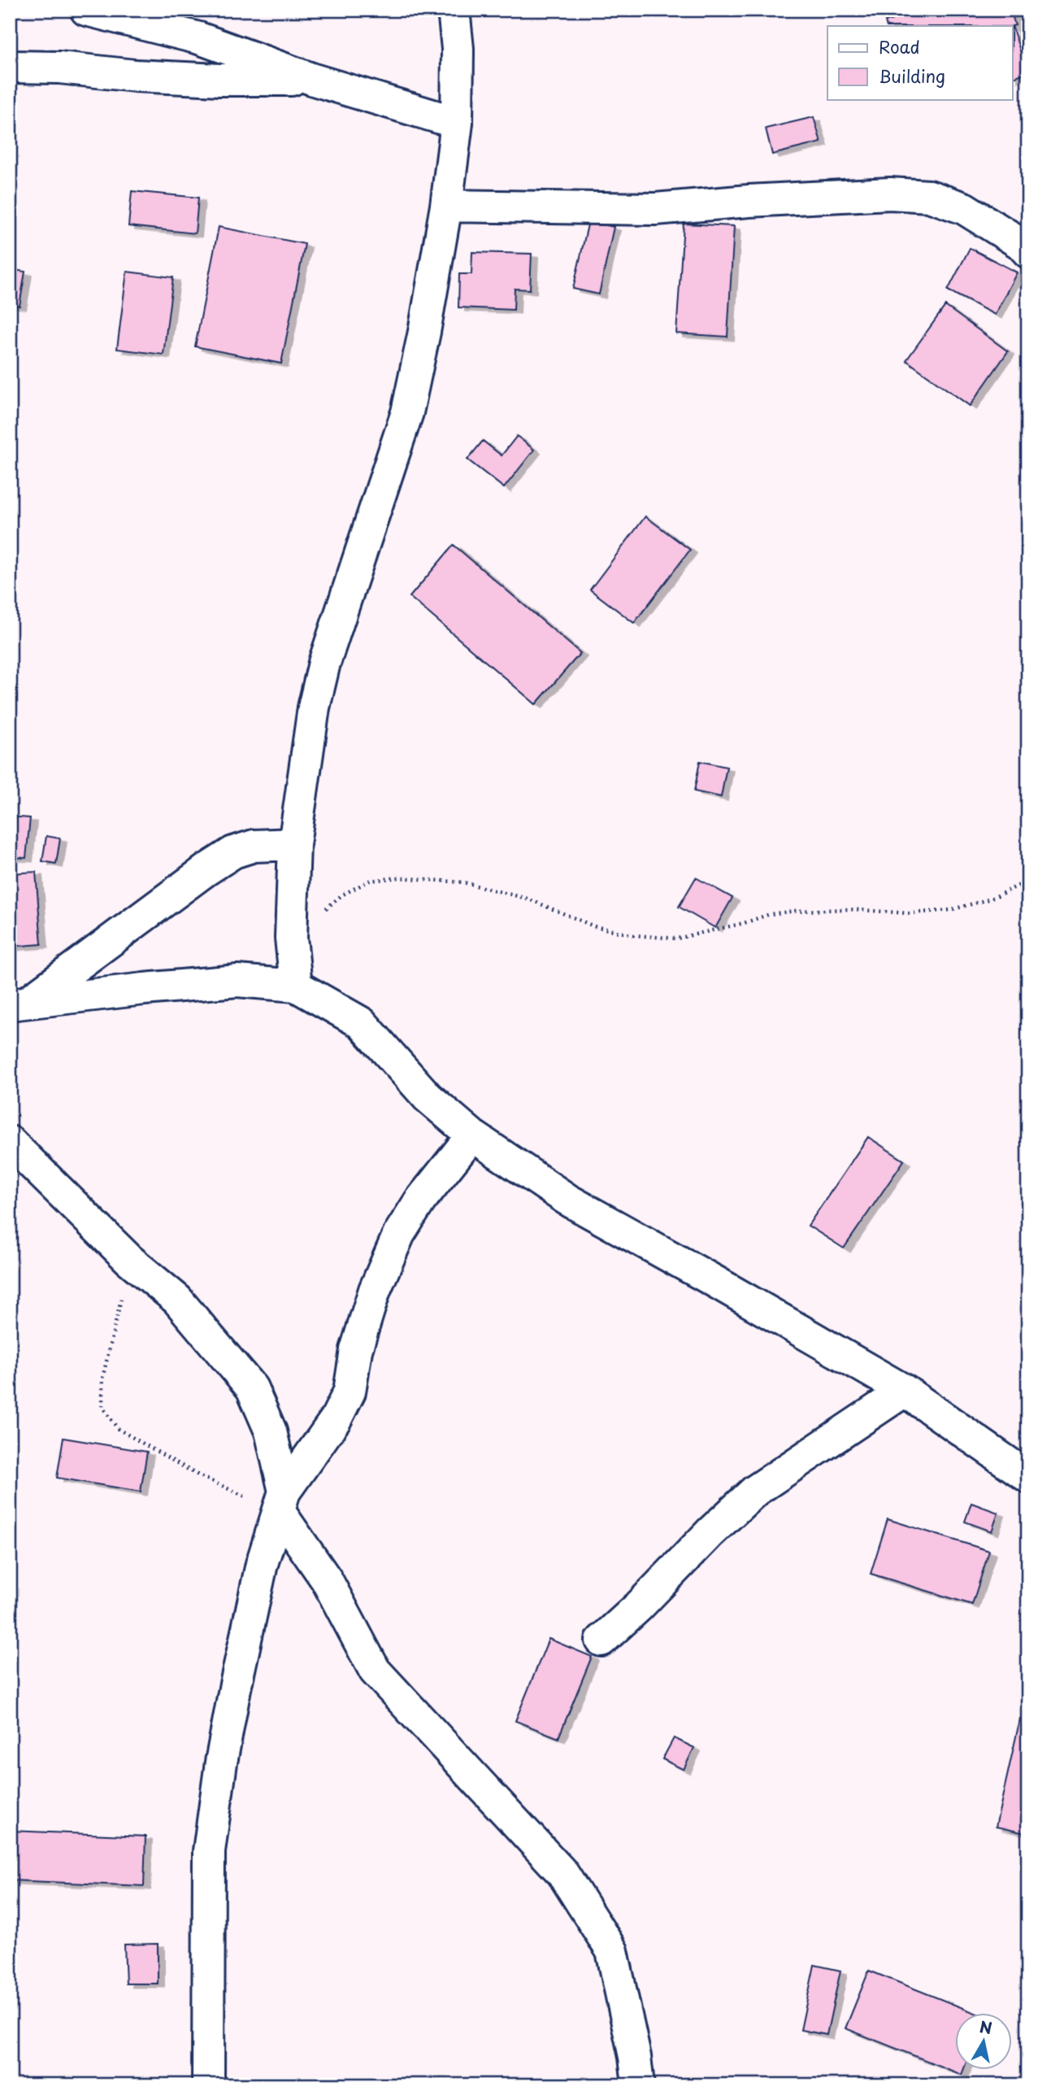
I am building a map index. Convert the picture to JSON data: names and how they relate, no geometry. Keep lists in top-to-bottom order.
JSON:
{
  "legend": ["Road", "Building"],
  "north": "top"
}
